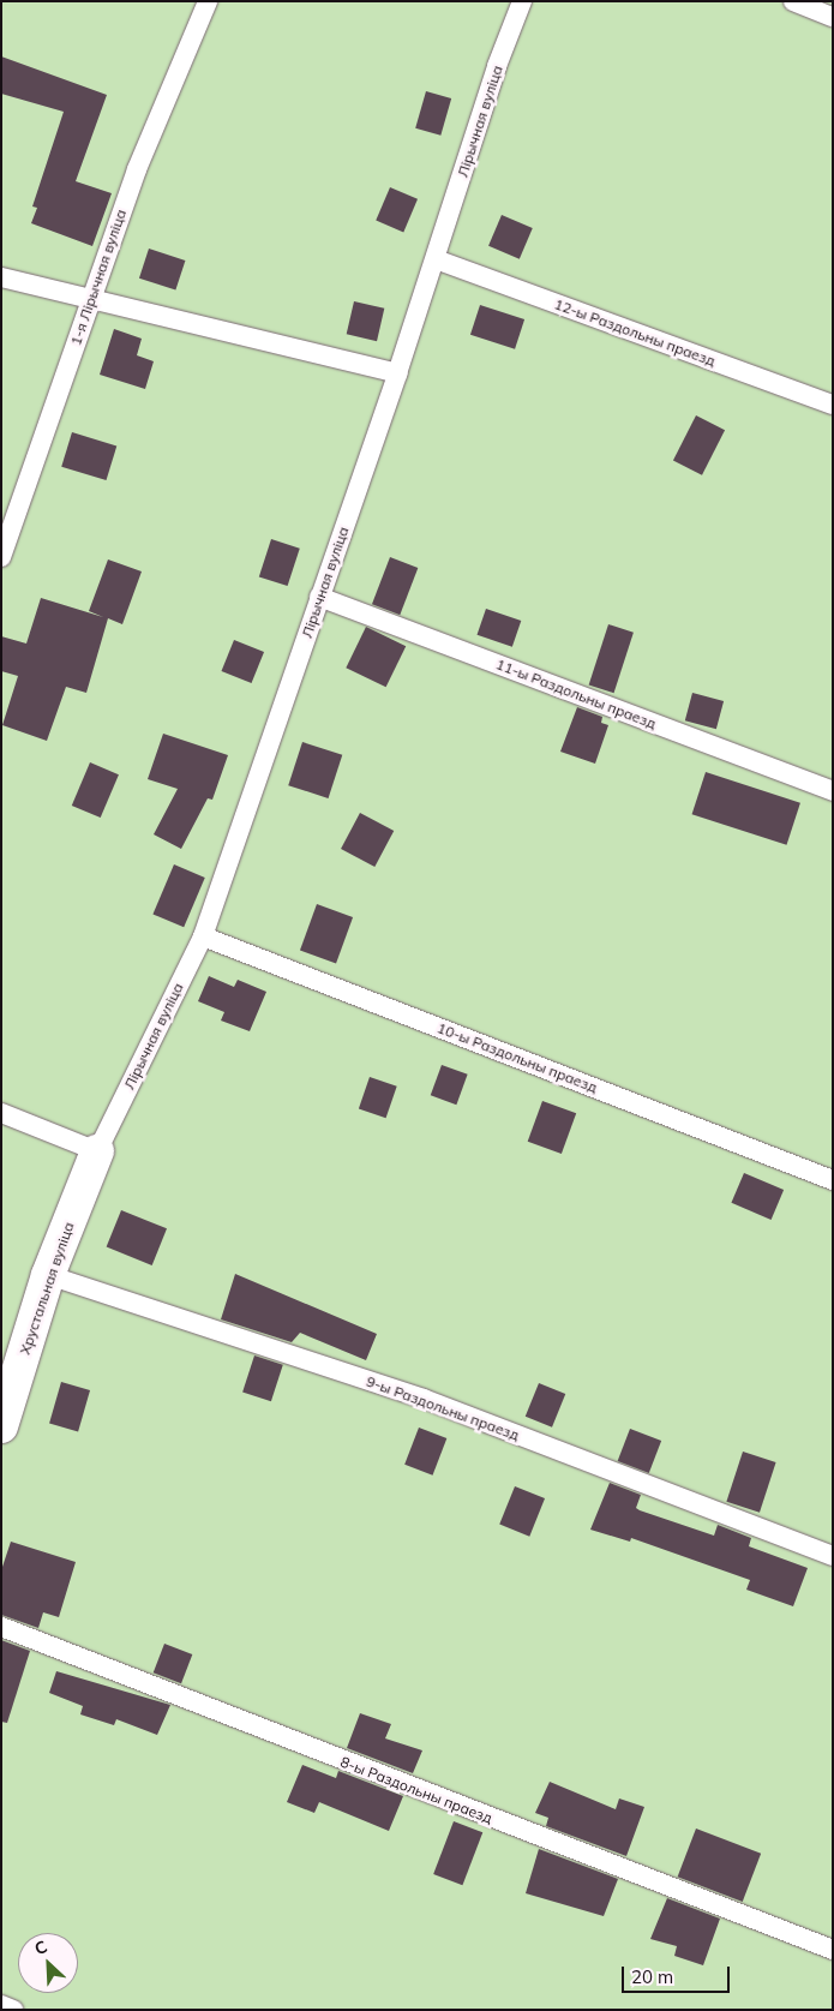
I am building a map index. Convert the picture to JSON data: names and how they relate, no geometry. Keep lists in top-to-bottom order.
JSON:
{
  "streets": {
    "street": ["Хрустальная вуліца"],
    "lane": [
      "Лірычная вуліца",
      "1-я Лірычная вуліца",
      "12-ы Раздольны праезд",
      "11-ы Раздольны праезд",
      "10-ы Раздольны праезд",
      "9-ы Раздольны праезд",
      "8-ы Раздольны праезд"
    ]
  },
  "crossings": [
    ["Лірычная вуліца", "12-ы Раздольны праезд"],
    ["Лірычная вуліца", "11-ы Раздольны праезд"],
    ["Лірычная вуліца", "10-ы Раздольны праезд"],
    ["Лірычная вуліца", "Хрустальная вуліца"],
    ["Хрустальная вуліца", "9-ы Раздольны праезд"]
  ],
  "scale_bar": "20 m",
  "north": "top left"
}
